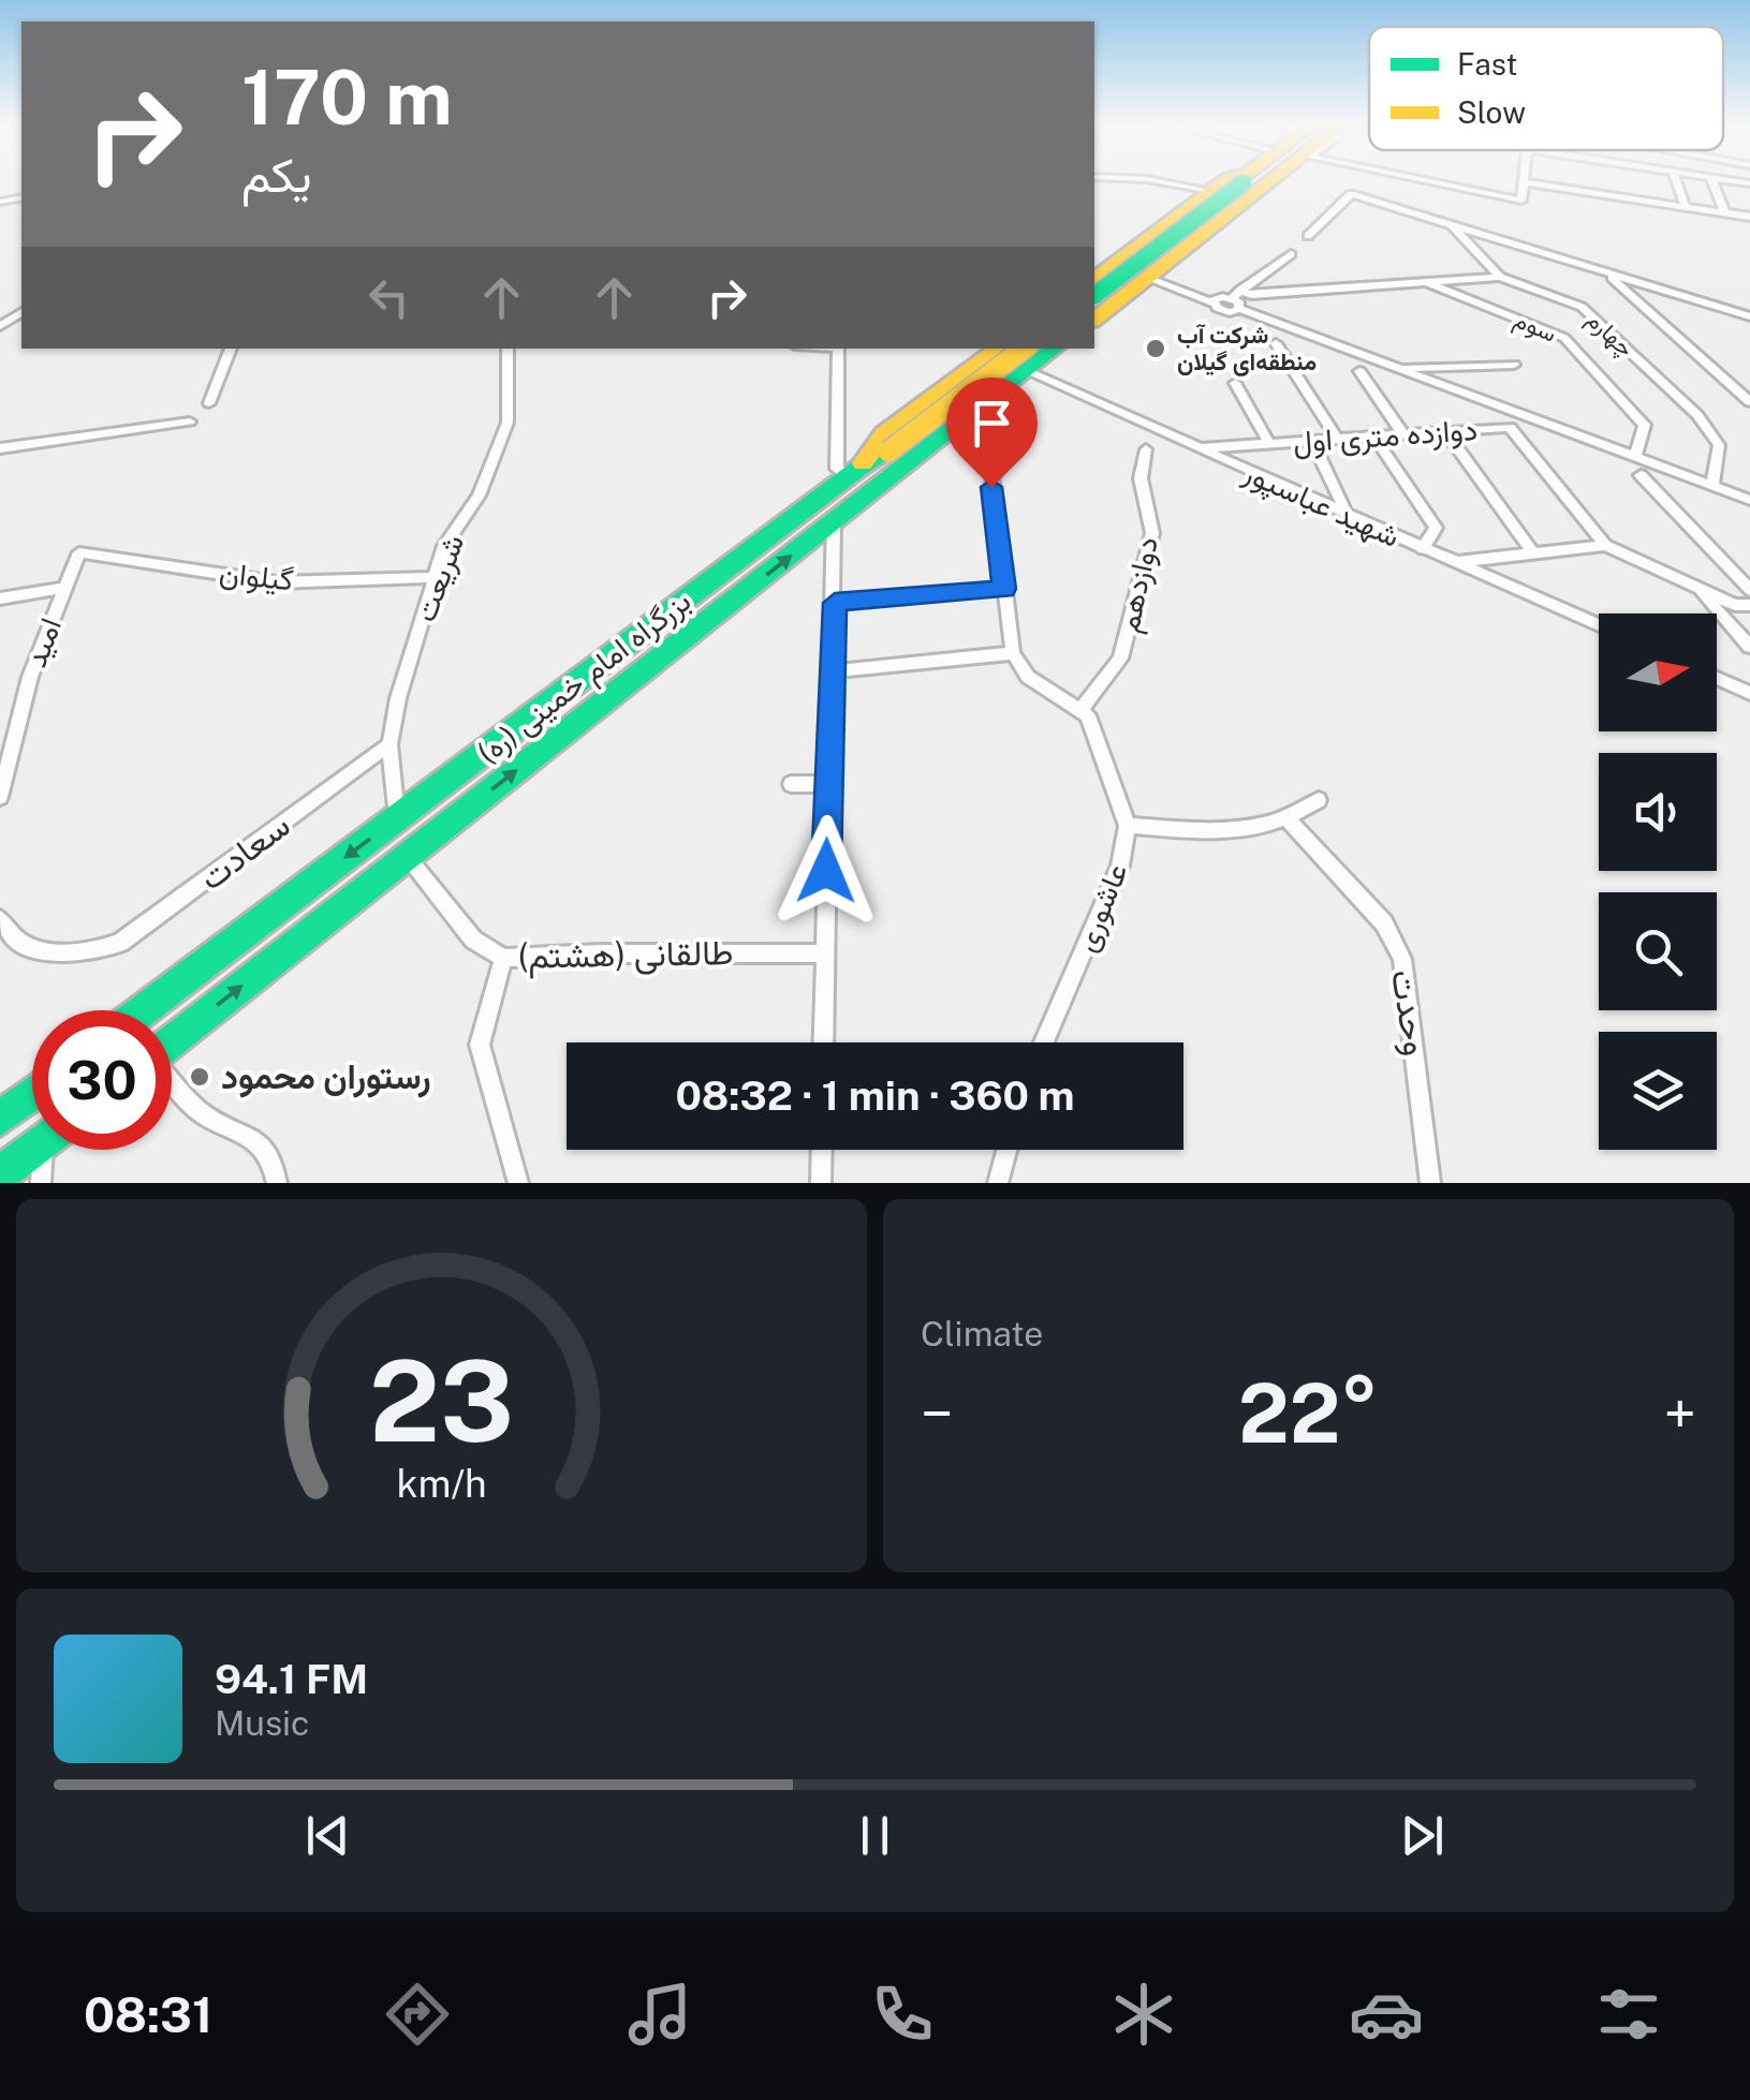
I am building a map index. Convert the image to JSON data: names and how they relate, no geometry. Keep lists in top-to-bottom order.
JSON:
{
  "streets": {
    "highway": ["بزرگراه امام خمینی (ره)"],
    "street": [
      "سوم",
      "چهارم",
      "دوازده متری اول",
      "شهید عباسپور",
      "گیلوان",
      "شریعت",
      "دوازدهم",
      "امید",
      "سعادت",
      "عاشوری",
      "طالقانی (هشتم)",
      "وحدت"
    ]
  },
  "crossings": [
    ["دوازده متری اول", "شهید عباسپور"],
    ["شهید عباسپور", "بزرگراه امام خمینی (ره)"],
    ["گیلوان", "شریعت"],
    ["گیلوان", "امید"],
    ["شریعت", "بزرگراه امام خمینی (ره)"],
    ["شریعت", "سعادت"],
    ["دوازدهم", "عاشوری"],
    ["بزرگراه امام خمینی (ره)", "طالقانی (هشتم)"]
  ],
  "places": ["شرکت آب منطقه‌ای گیلان", "رستوران محمود"],
  "legend": ["Fast", "Slow"],
  "north": "right",
  "page": {
    "turn": ["170 m", "یکم"],
    "limit": "30",
    "trip": "08:32 · 1 min · 360 m",
    "tile": "Climate",
    "heat": ["−", "22°", "+"],
    "song": ["94.1 FM", "Music"],
    "tabs": "08:31",
    "gauge": ["23", "km/h"]
  }
}
